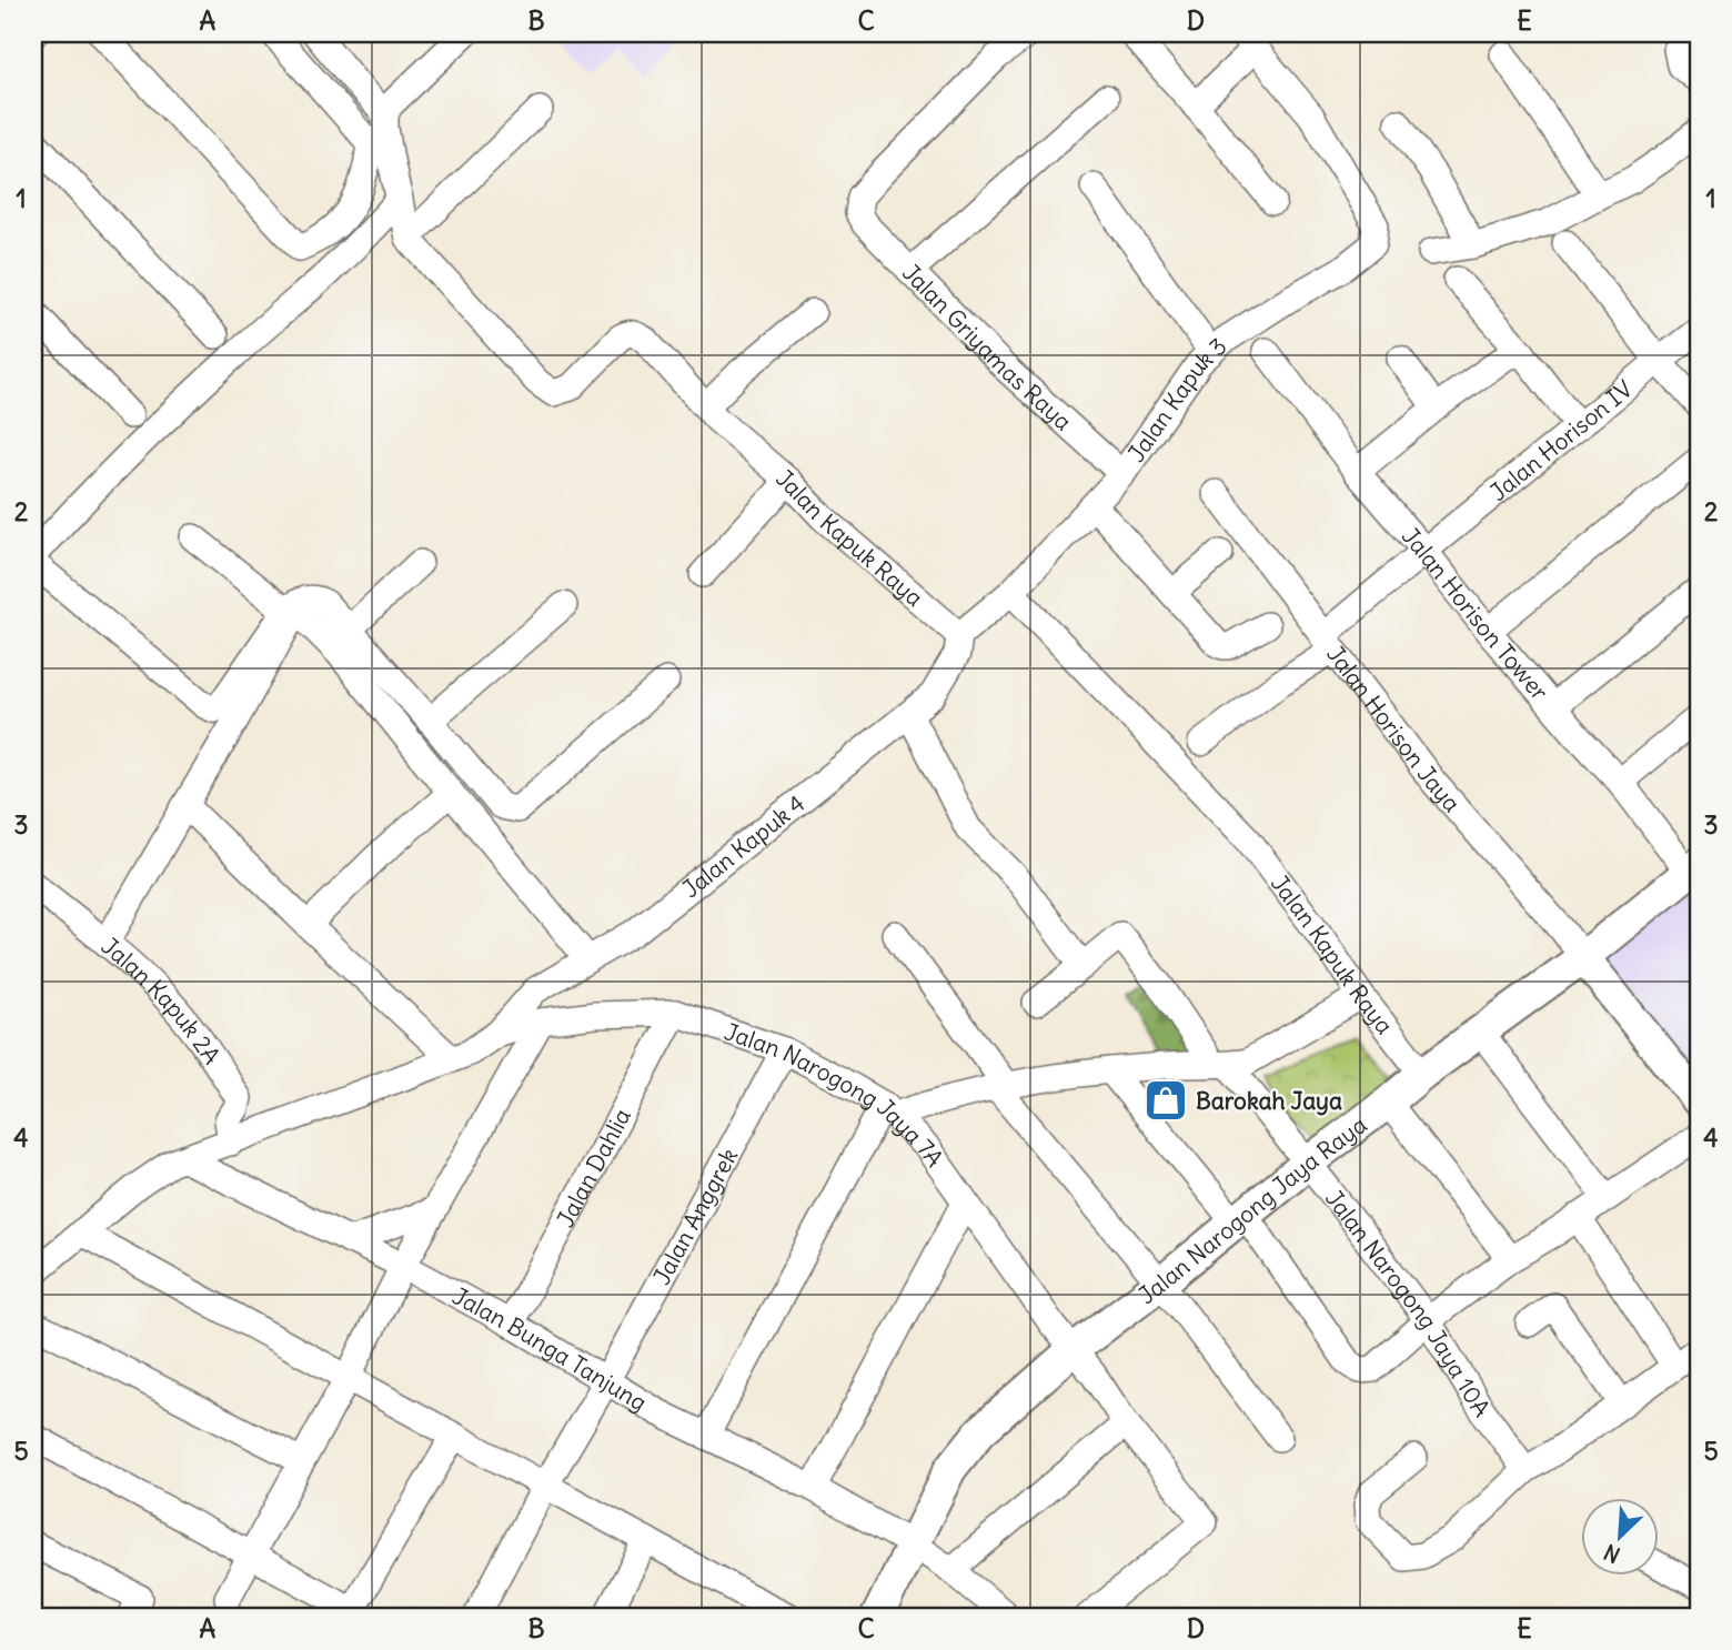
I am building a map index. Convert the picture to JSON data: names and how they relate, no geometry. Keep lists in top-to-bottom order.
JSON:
{
  "streets": {
    "street": [
      "Jalan Griyamas Raya",
      "Jalan Kapuk 3",
      "Jalan Horison IV",
      "Jalan Kapuk Raya",
      "Jalan Horison Tower",
      "Jalan Horison Jaya",
      "Jalan Kapuk 4",
      "Jalan Kapuk 2A",
      "Jalan Narogong Jaya 7A",
      "Jalan Dahlia",
      "Jalan Narogong Jaya Raya",
      "Jalan Anggrek",
      "Jalan Narogong Jaya 10A",
      "Jalan Bunga Tanjung"
    ]
  },
  "crossings": [
    ["Jalan Griyamas Raya", "Jalan Kapuk 3"],
    ["Jalan Kapuk 3", "Jalan Kapuk Raya"],
    ["Jalan Horison IV", "Jalan Horison Tower"],
    ["Jalan Horison IV", "Jalan Horison Jaya"],
    ["Jalan Kapuk Raya", "Jalan Kapuk 4"],
    ["Jalan Kapuk Raya", "Jalan Narogong Jaya Raya"],
    ["Jalan Horison Tower", "Jalan Narogong Jaya Raya"],
    ["Jalan Horison Jaya", "Jalan Narogong Jaya Raya"],
    ["Jalan Kapuk 4", "Jalan Narogong Jaya 7A"],
    ["Jalan Narogong Jaya 7A", "Jalan Dahlia"],
    ["Jalan Narogong Jaya 7A", "Jalan Narogong Jaya Raya"],
    ["Jalan Narogong Jaya 7A", "Jalan Anggrek"],
    ["Jalan Dahlia", "Jalan Bunga Tanjung"],
    ["Jalan Narogong Jaya Raya", "Jalan Narogong Jaya 10A"],
    ["Jalan Narogong Jaya Raya", "Jalan Bunga Tanjung"],
    ["Jalan Anggrek", "Jalan Bunga Tanjung"]
  ],
  "places": {
    "shop": ["Barokah Jaya"]
  },
  "north": "bottom left",
  "grid": {
    "columns": [
      "A",
      "B",
      "C",
      "D",
      "E"
    ],
    "rows": [
      "1",
      "2",
      "3",
      "4",
      "5"
    ]
  }
}
